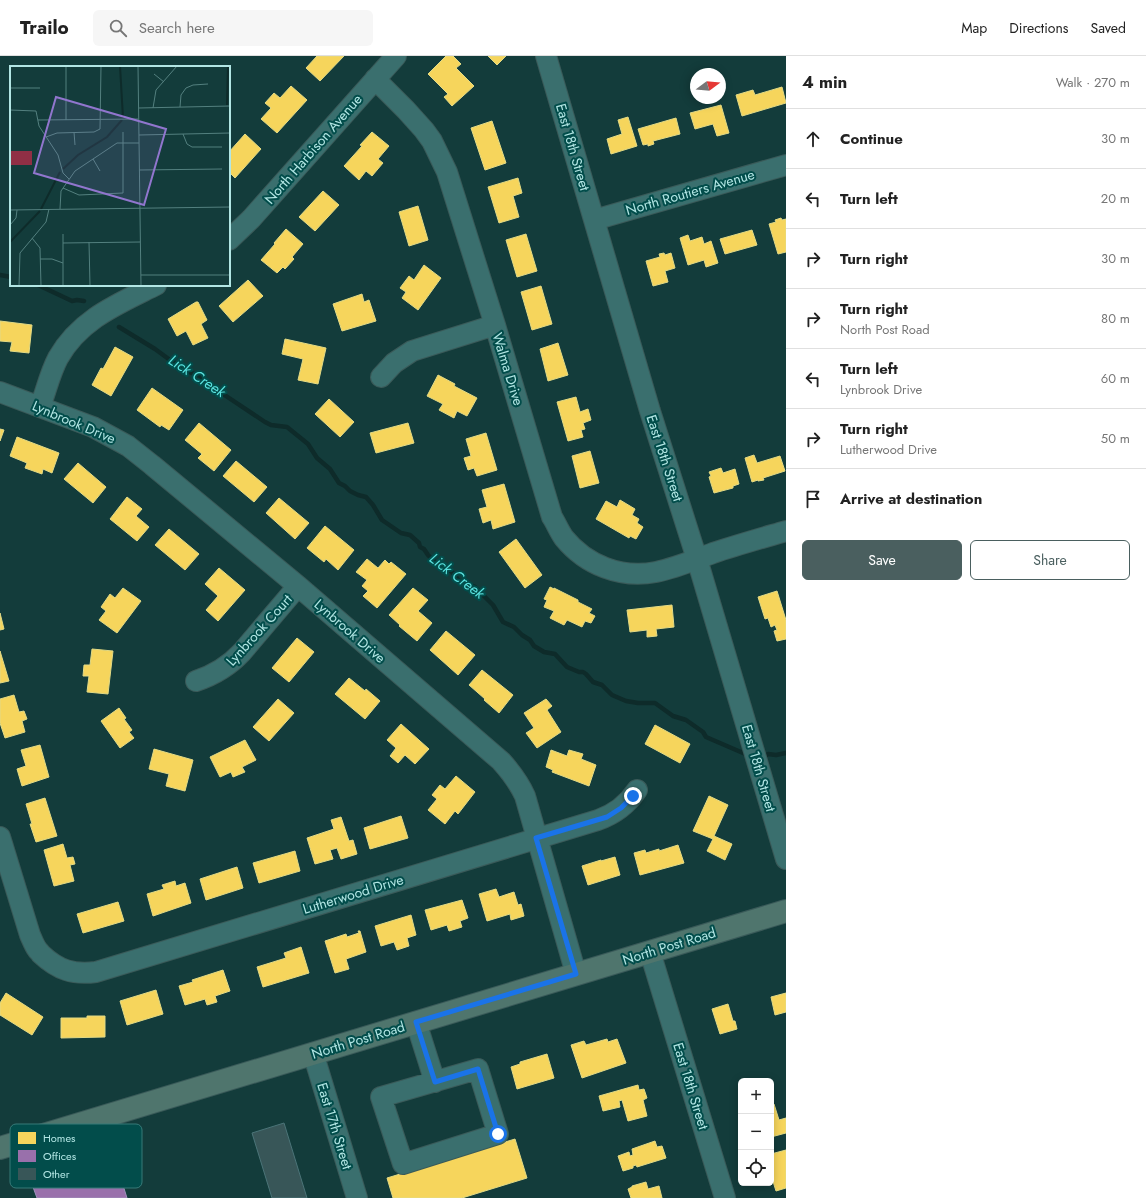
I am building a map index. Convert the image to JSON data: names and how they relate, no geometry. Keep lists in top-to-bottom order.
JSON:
{
  "streets": {
    "main road": ["North Post Road"],
    "street": [
      "East 18th Street",
      "North Harbison Avenue",
      "North Routiers Avenue",
      "Walma Drive",
      "Lynbrook Drive",
      "Lynbrook Court",
      "Lutherwood Drive",
      "East 17th Street"
    ]
  },
  "crossings": [
    ["East 18th Street", "North Routiers Avenue"],
    ["East 18th Street", "Walma Drive"],
    ["East 18th Street", "North Post Road"],
    ["North Harbison Avenue", "Walma Drive"],
    ["Lynbrook Drive", "Lynbrook Court"],
    ["Lynbrook Drive", "Lutherwood Drive"],
    ["Lynbrook Drive", "North Post Road"],
    ["North Post Road", "East 17th Street"]
  ],
  "water": ["Lick Creek"],
  "legend": ["Homes", "Offices", "Other"],
  "north": "right",
  "page": {
    "header": "Trailo",
    "search": "Search here",
    "nav": ["Map", "Directions", "Saved"],
    "heading": ["4 min", "Walk · 270 m"],
    "list": [
      ["Continue", "30 m"],
      ["Turn left", "20 m"],
      ["Turn right", "30 m"],
      ["Turn right", "North Post Road", "80 m"],
      ["Turn left", "Lynbrook Drive", "60 m"],
      ["Turn right", "Lutherwood Drive", "50 m"],
      "Arrive at destination"
    ],
    "buttons": ["Save", "Share"],
    "map_buttons": ["+", "−"]
  }
}
